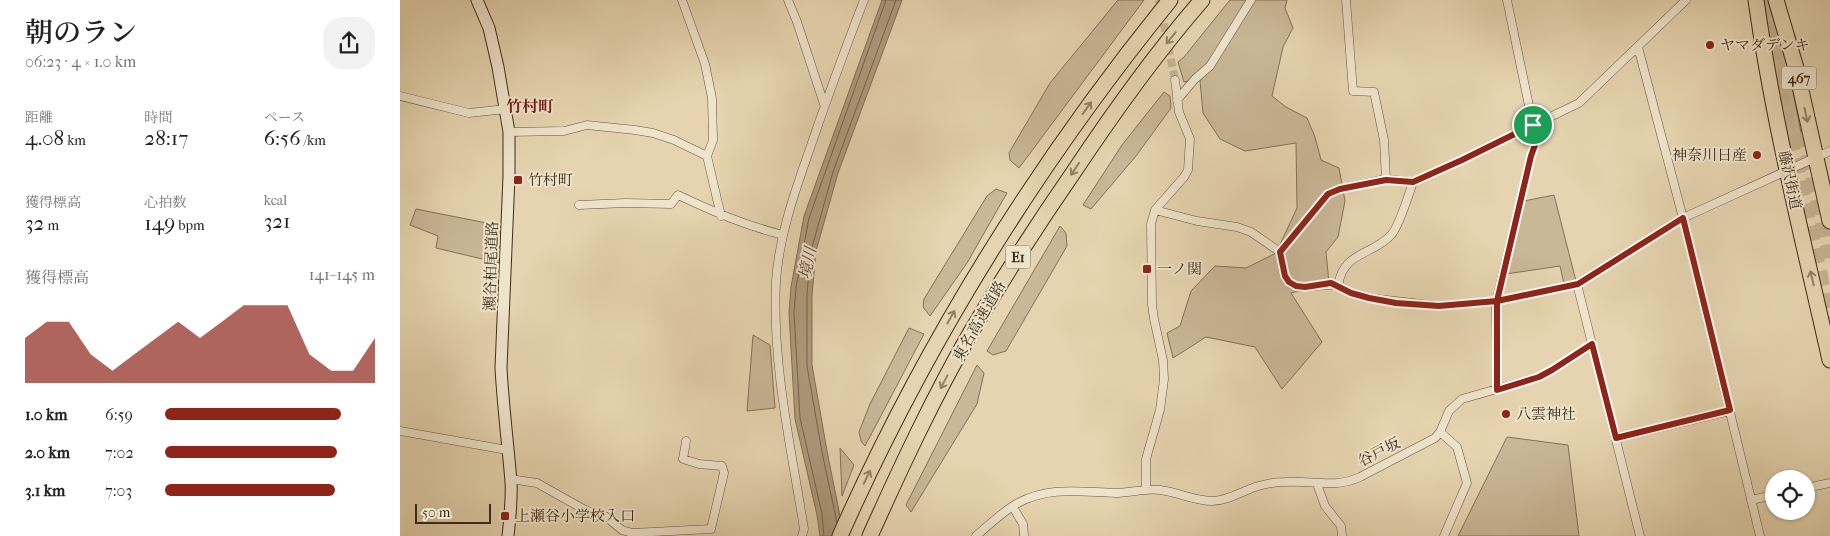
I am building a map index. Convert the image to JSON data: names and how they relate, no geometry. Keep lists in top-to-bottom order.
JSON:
{
  "streets": {
    "highway": [
      "467",
      "藤沢街道",
      "E1",
      "東名高速道路"
    ],
    "main road": ["瀬谷柏尾道路"],
    "street": ["谷戸坂"]
  },
  "districts": ["竹村町"],
  "water": ["境川"],
  "places": {
    "other": ["ヤマダデンキ", "神奈川日産", "八雲神社"],
    "transit": ["竹村町", "一ノ関", "上瀬谷小学校入口"]
  },
  "scale_bar": "50 m",
  "page": {
    "heading": ["朝のラン", "06:23 · 4 × 1.0 km"],
    "stats": [
      ["距離", "4.08 km"],
      ["時間", "28:17"],
      ["ペース", "6:56 /km"],
      ["獲得標高", "32 m"],
      ["心拍数", "149 bpm"],
      ["kcal", "321"]
    ],
    "chart": ["獲得標高", "141–145 m"],
    "list": [
      {
        "name": "1.0 km",
        "note": "6:59"
      },
      {
        "name": "2.0 km",
        "note": "7:02"
      },
      {
        "name": "3.1 km",
        "note": "7:03"
      }
    ],
    "scale": "50 m"
  }
}
